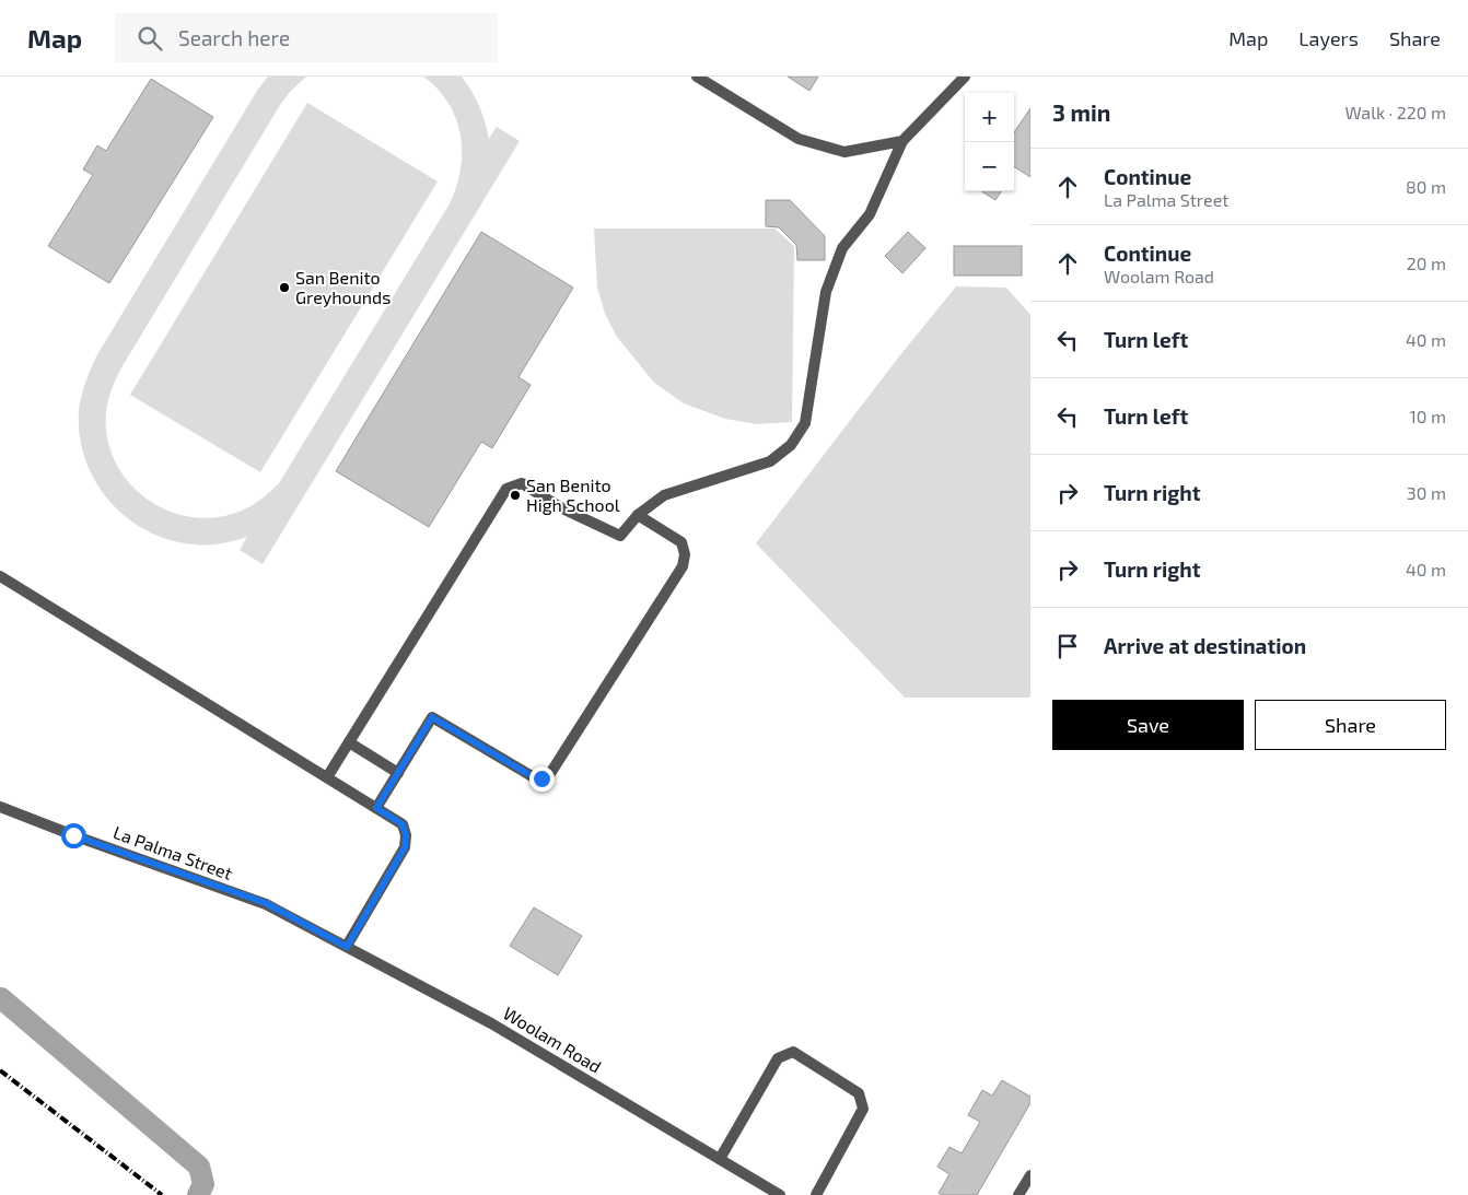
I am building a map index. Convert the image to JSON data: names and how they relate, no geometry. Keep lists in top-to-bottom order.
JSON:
{
  "streets": {
    "street": ["La Palma Street", "Woolam Road"]
  },
  "crossings": [
    ["La Palma Street", "Woolam Road"]
  ],
  "places": ["San Benito Greyhounds", "San Benito High School"],
  "page": {
    "header": "Map",
    "search": "Search here",
    "nav": ["Map", "Layers", "Share"],
    "heading": ["3 min", "Walk · 220 m"],
    "map_buttons": ["+", "−"],
    "list": [
      ["Continue", "La Palma Street", "80 m"],
      ["Continue", "Woolam Road", "20 m"],
      ["Turn left", "40 m"],
      ["Turn left", "10 m"],
      ["Turn right", "30 m"],
      ["Turn right", "40 m"],
      "Arrive at destination"
    ],
    "buttons": ["Save", "Share"]
  }
}
